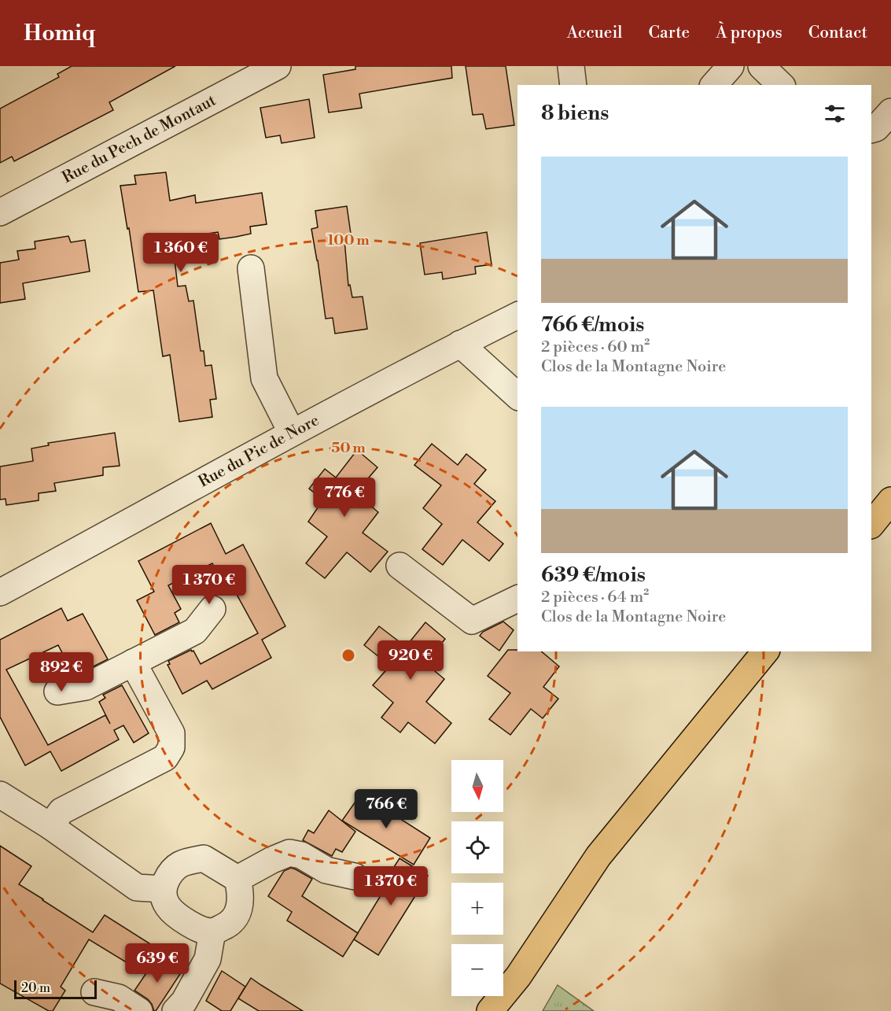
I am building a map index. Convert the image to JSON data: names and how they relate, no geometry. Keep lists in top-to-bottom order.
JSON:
{
  "streets": {
    "street": ["Rue du Pech de Montaut", "Rue du Pic de Nore"]
  },
  "scale_bar": "20 m",
  "north": "bottom",
  "page": {
    "header": "Homiq",
    "nav": [
      "Accueil",
      "Carte",
      "À propos",
      "Contact"
    ],
    "heading": "8 biens",
    "list": [
      {
        "name": "766 €/mois",
        "note": "2 pièces · 60 m² · Clos de la Montagne Noire"
      },
      {
        "name": "639 €/mois",
        "note": "2 pièces · 64 m² · Clos de la Montagne Noire"
      }
    ],
    "price": [
      "1 360 €",
      "776 €",
      "1 370 €",
      "920 €",
      "892 €",
      "766 €",
      "1 370 €",
      "639 €"
    ],
    "map_buttons": ["+", "−"],
    "scale": "20 m"
  },
  "rings": ["100 m", "50 m"]
}
